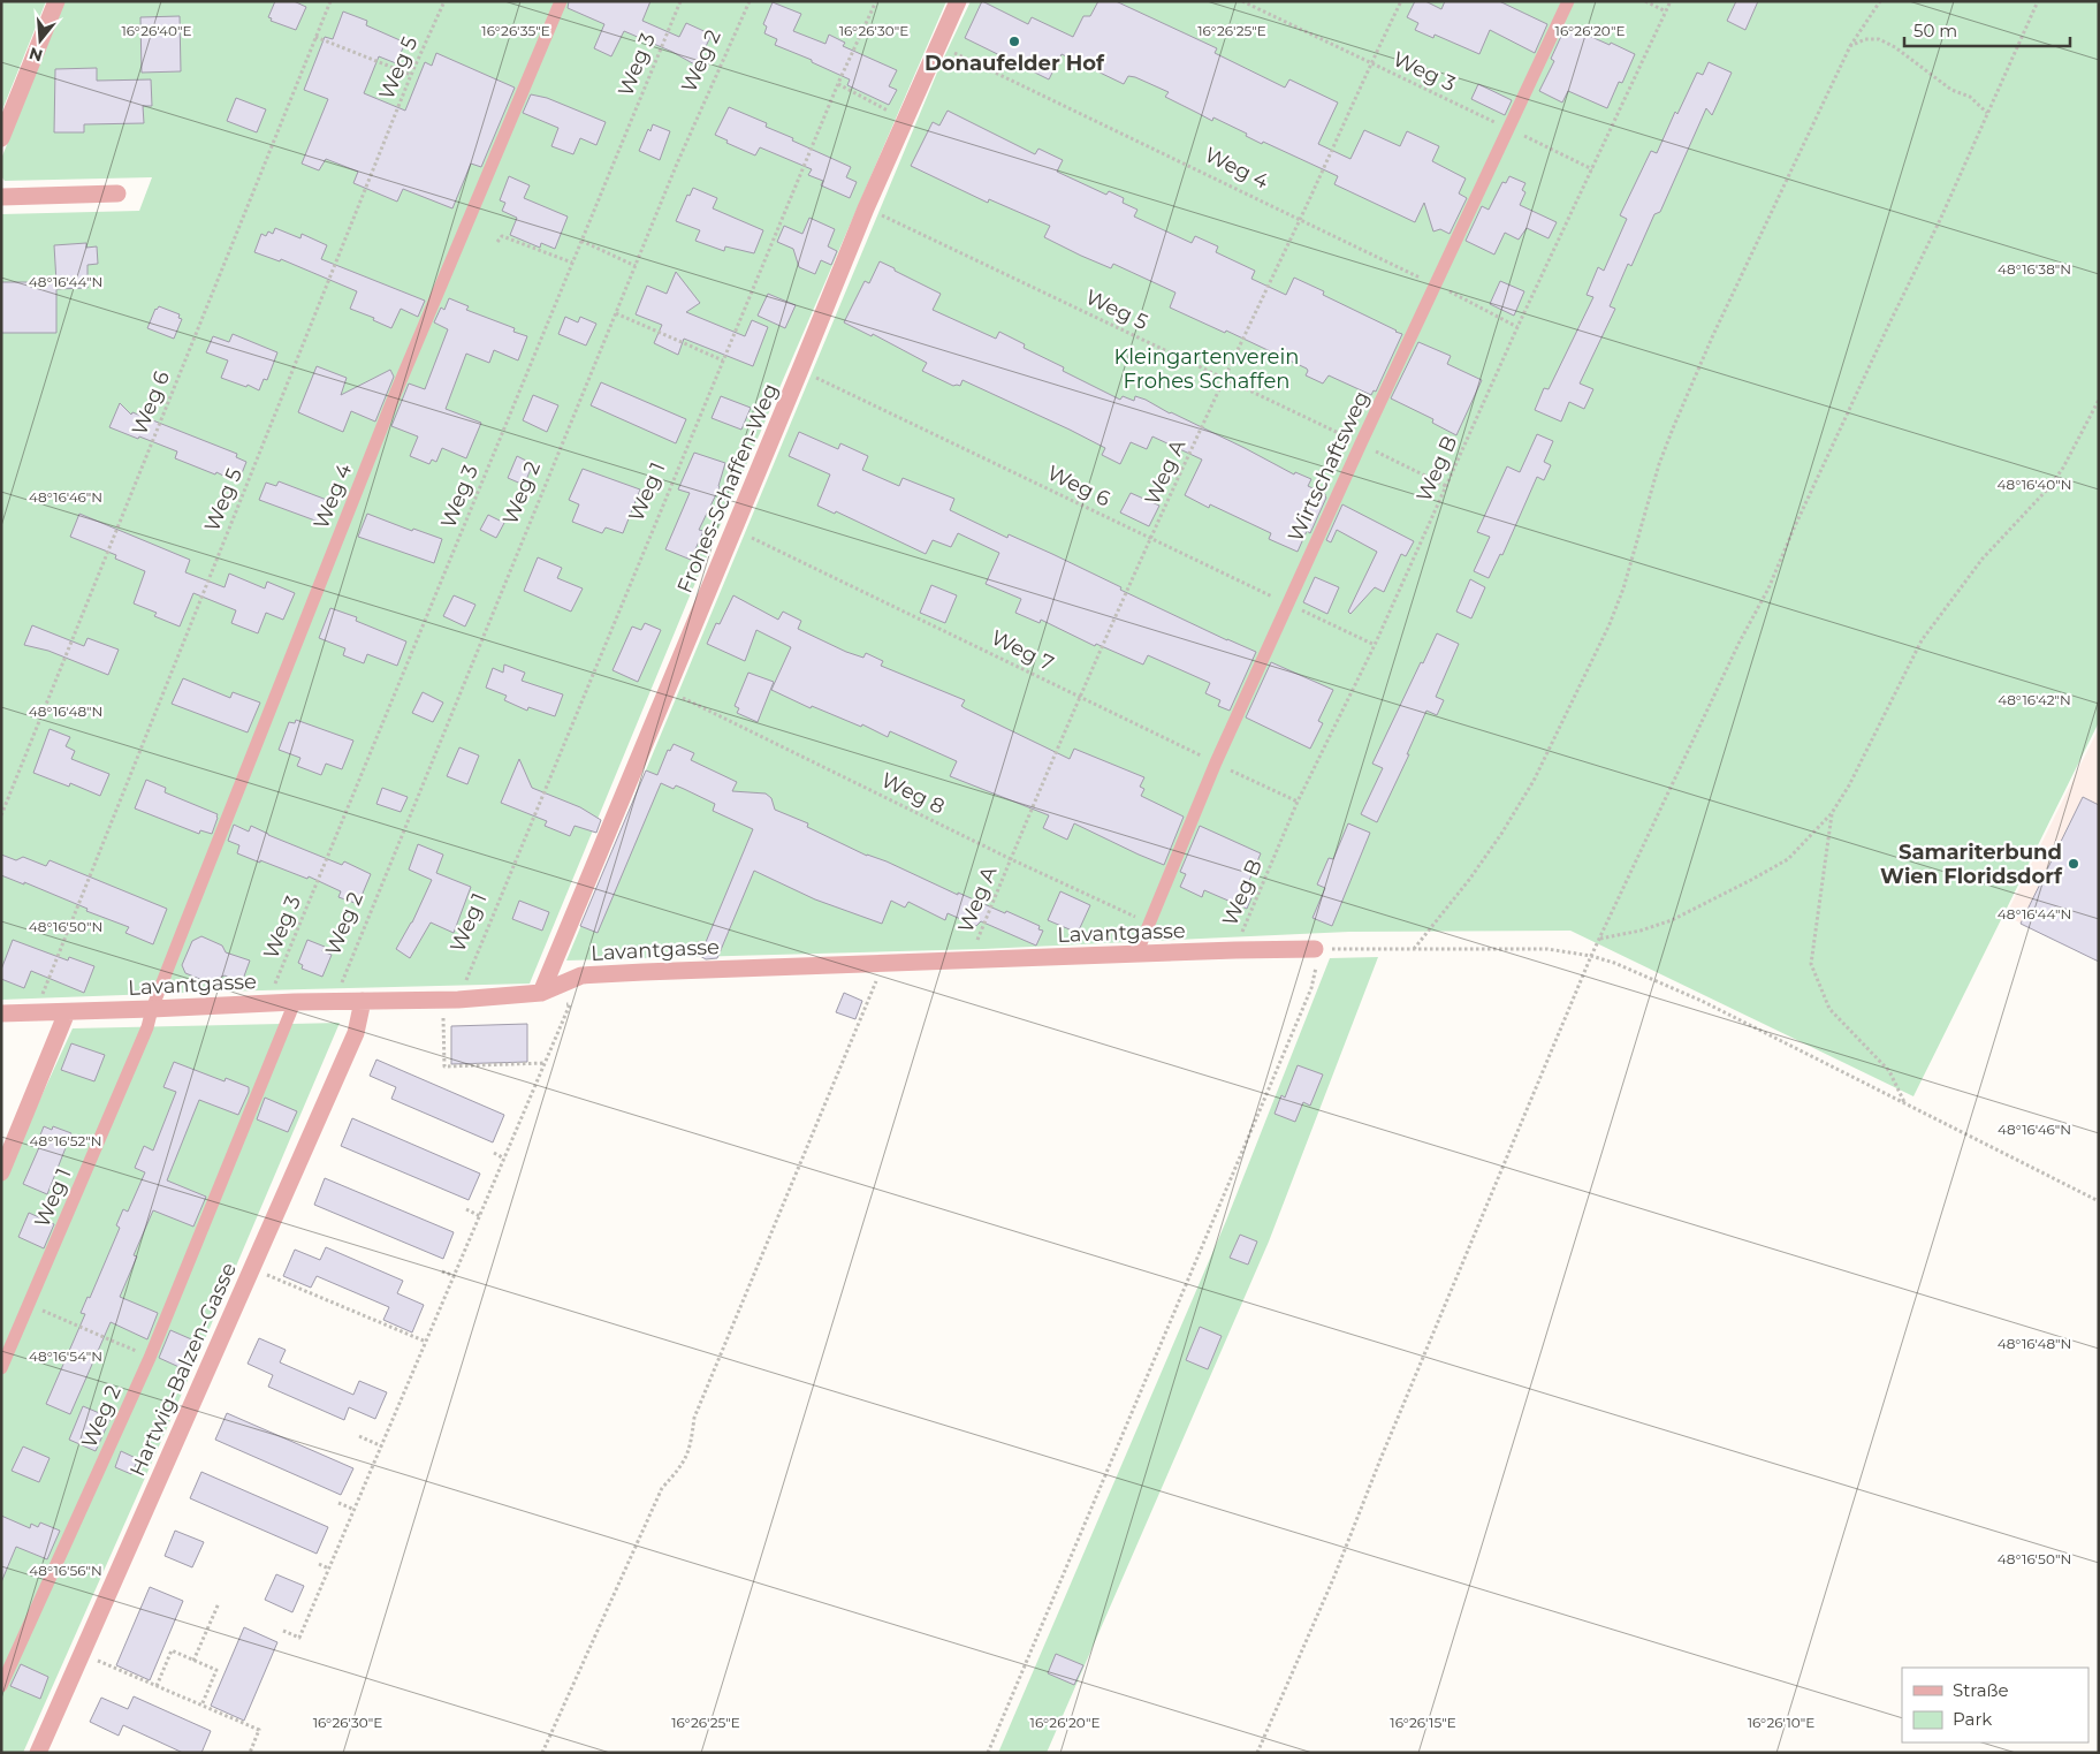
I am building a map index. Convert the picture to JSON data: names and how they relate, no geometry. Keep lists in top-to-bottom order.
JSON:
{
  "streets": {
    "street": ["Frohes-Schaffen-Weg", "Lavantgasse", "Hartwig-Balzen-Gasse"],
    "lane": [
      "Weg 2",
      "Weg 4",
      "Wirtschaftsweg",
      "Weg 1"
    ],
    "path": [
      "Weg 3",
      "Weg 5",
      "Weg 6",
      "Weg B",
      "Weg A",
      "Weg 7",
      "Weg 8"
    ]
  },
  "crossings": [
    ["Weg 2", "Lavantgasse"],
    ["Weg 3", "Wirtschaftsweg"],
    ["Weg 3", "Weg B"],
    ["Weg 3", "Weg A"],
    ["Weg 3", "Lavantgasse"],
    ["Weg 5", "Wirtschaftsweg"],
    ["Weg 5", "Weg B"],
    ["Weg 5", "Weg A"],
    ["Weg 5", "Frohes-Schaffen-Weg"],
    ["Weg 5", "Lavantgasse"],
    ["Weg 4", "Wirtschaftsweg"],
    ["Weg 4", "Weg B"],
    ["Weg 4", "Weg A"],
    ["Weg 4", "Frohes-Schaffen-Weg"],
    ["Weg 4", "Weg 1"],
    ["Weg 4", "Lavantgasse"],
    ["Weg 6", "Wirtschaftsweg"],
    ["Weg 6", "Weg B"],
    ["Weg 6", "Weg A"],
    ["Weg 6", "Frohes-Schaffen-Weg"],
    ["Wirtschaftsweg", "Weg 7"],
    ["Wirtschaftsweg", "Weg 8"],
    ["Wirtschaftsweg", "Lavantgasse"],
    ["Weg B", "Weg 7"],
    ["Weg B", "Lavantgasse"],
    ["Weg A", "Weg 7"],
    ["Weg A", "Weg 8"],
    ["Weg A", "Lavantgasse"],
    ["Frohes-Schaffen-Weg", "Weg 7"],
    ["Frohes-Schaffen-Weg", "Weg 8"],
    ["Frohes-Schaffen-Weg", "Lavantgasse"],
    ["Weg 1", "Lavantgasse"],
    ["Lavantgasse", "Hartwig-Balzen-Gasse"]
  ],
  "parks": ["Kleingartenverein Frohes Schaffen"],
  "places": ["Donaufelder Hof", "Samariterbund Wien Floridsdorf"],
  "legend": ["Straße", "Park"],
  "scale_bar": "50 m",
  "north": "bottom",
  "coordinates": [
    "16°26'40\"E",
    "16°26'35\"E",
    "16°26'30\"E",
    "16°26'25\"E",
    "16°26'20\"E",
    "48°16'38\"N",
    "48°16'44\"N",
    "48°16'40\"N",
    "48°16'46\"N",
    "48°16'42\"N",
    "48°16'48\"N",
    "48°16'50\"N",
    "48°16'52\"N",
    "48°16'54\"N",
    "48°16'56\"N",
    "16°26'15\"E",
    "16°26'10\"E"
  ]
}
